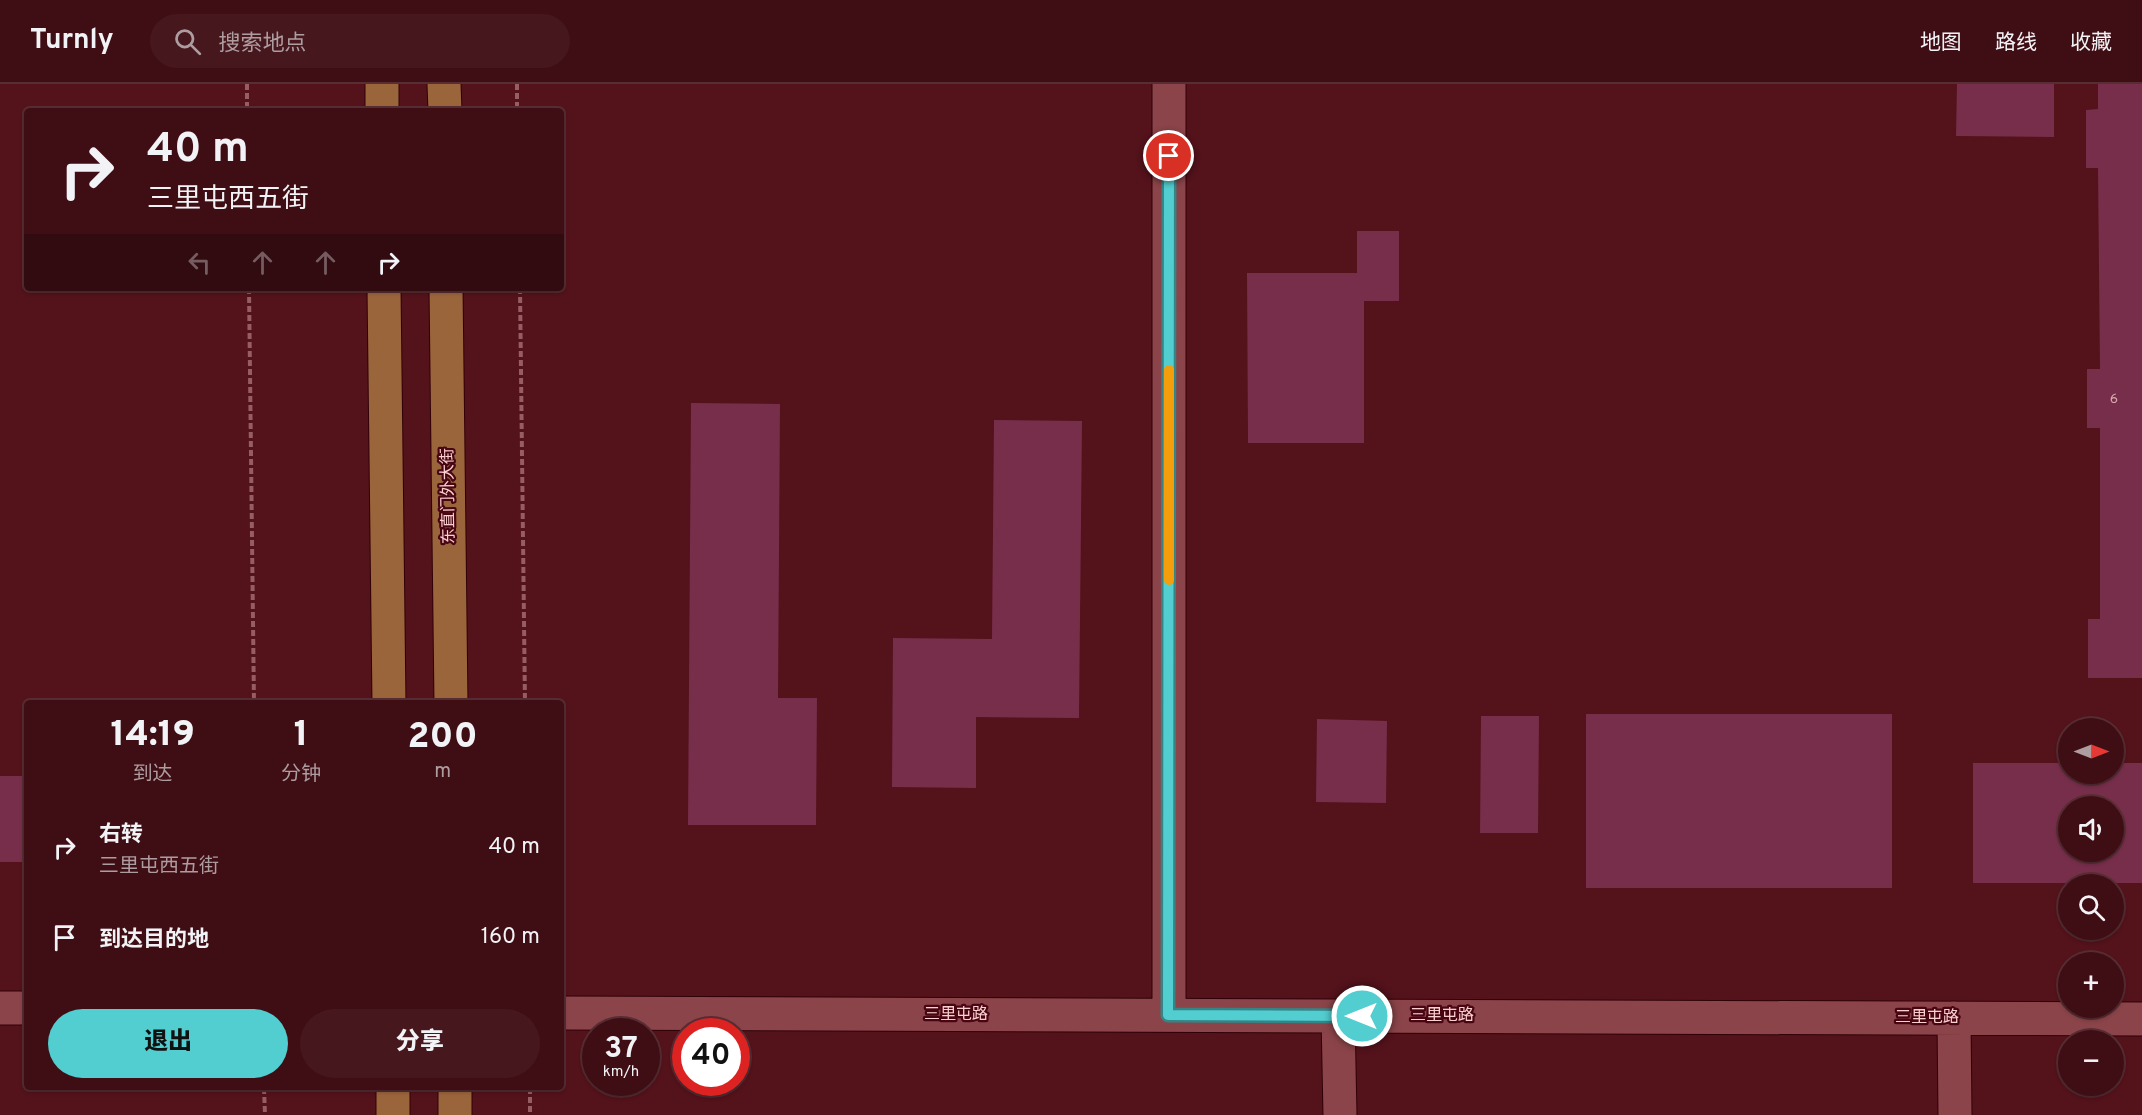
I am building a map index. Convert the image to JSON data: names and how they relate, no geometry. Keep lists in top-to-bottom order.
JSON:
{
  "streets": {
    "main road": ["东直门外大街"],
    "street": ["三里屯路"]
  },
  "house_numbers": ["6"],
  "north": "right",
  "page": {
    "header": "Turnly",
    "search": "搜索地点",
    "nav": ["地图", "路线", "收藏"],
    "turn": ["40 m", "三里屯西五街"],
    "eta": [
      "14:19",
      "到达",
      "1",
      "分钟",
      "200",
      "m"
    ],
    "map_buttons": ["+", "−"],
    "list": [
      {
        "name": "右转",
        "note": "三里屯西五街",
        "value": "40 m"
      },
      {
        "name": "到达目的地",
        "value": "160 m"
      }
    ],
    "buttons": ["退出", "分享"],
    "speed": "37 km/h",
    "limit": "40"
  }
}
